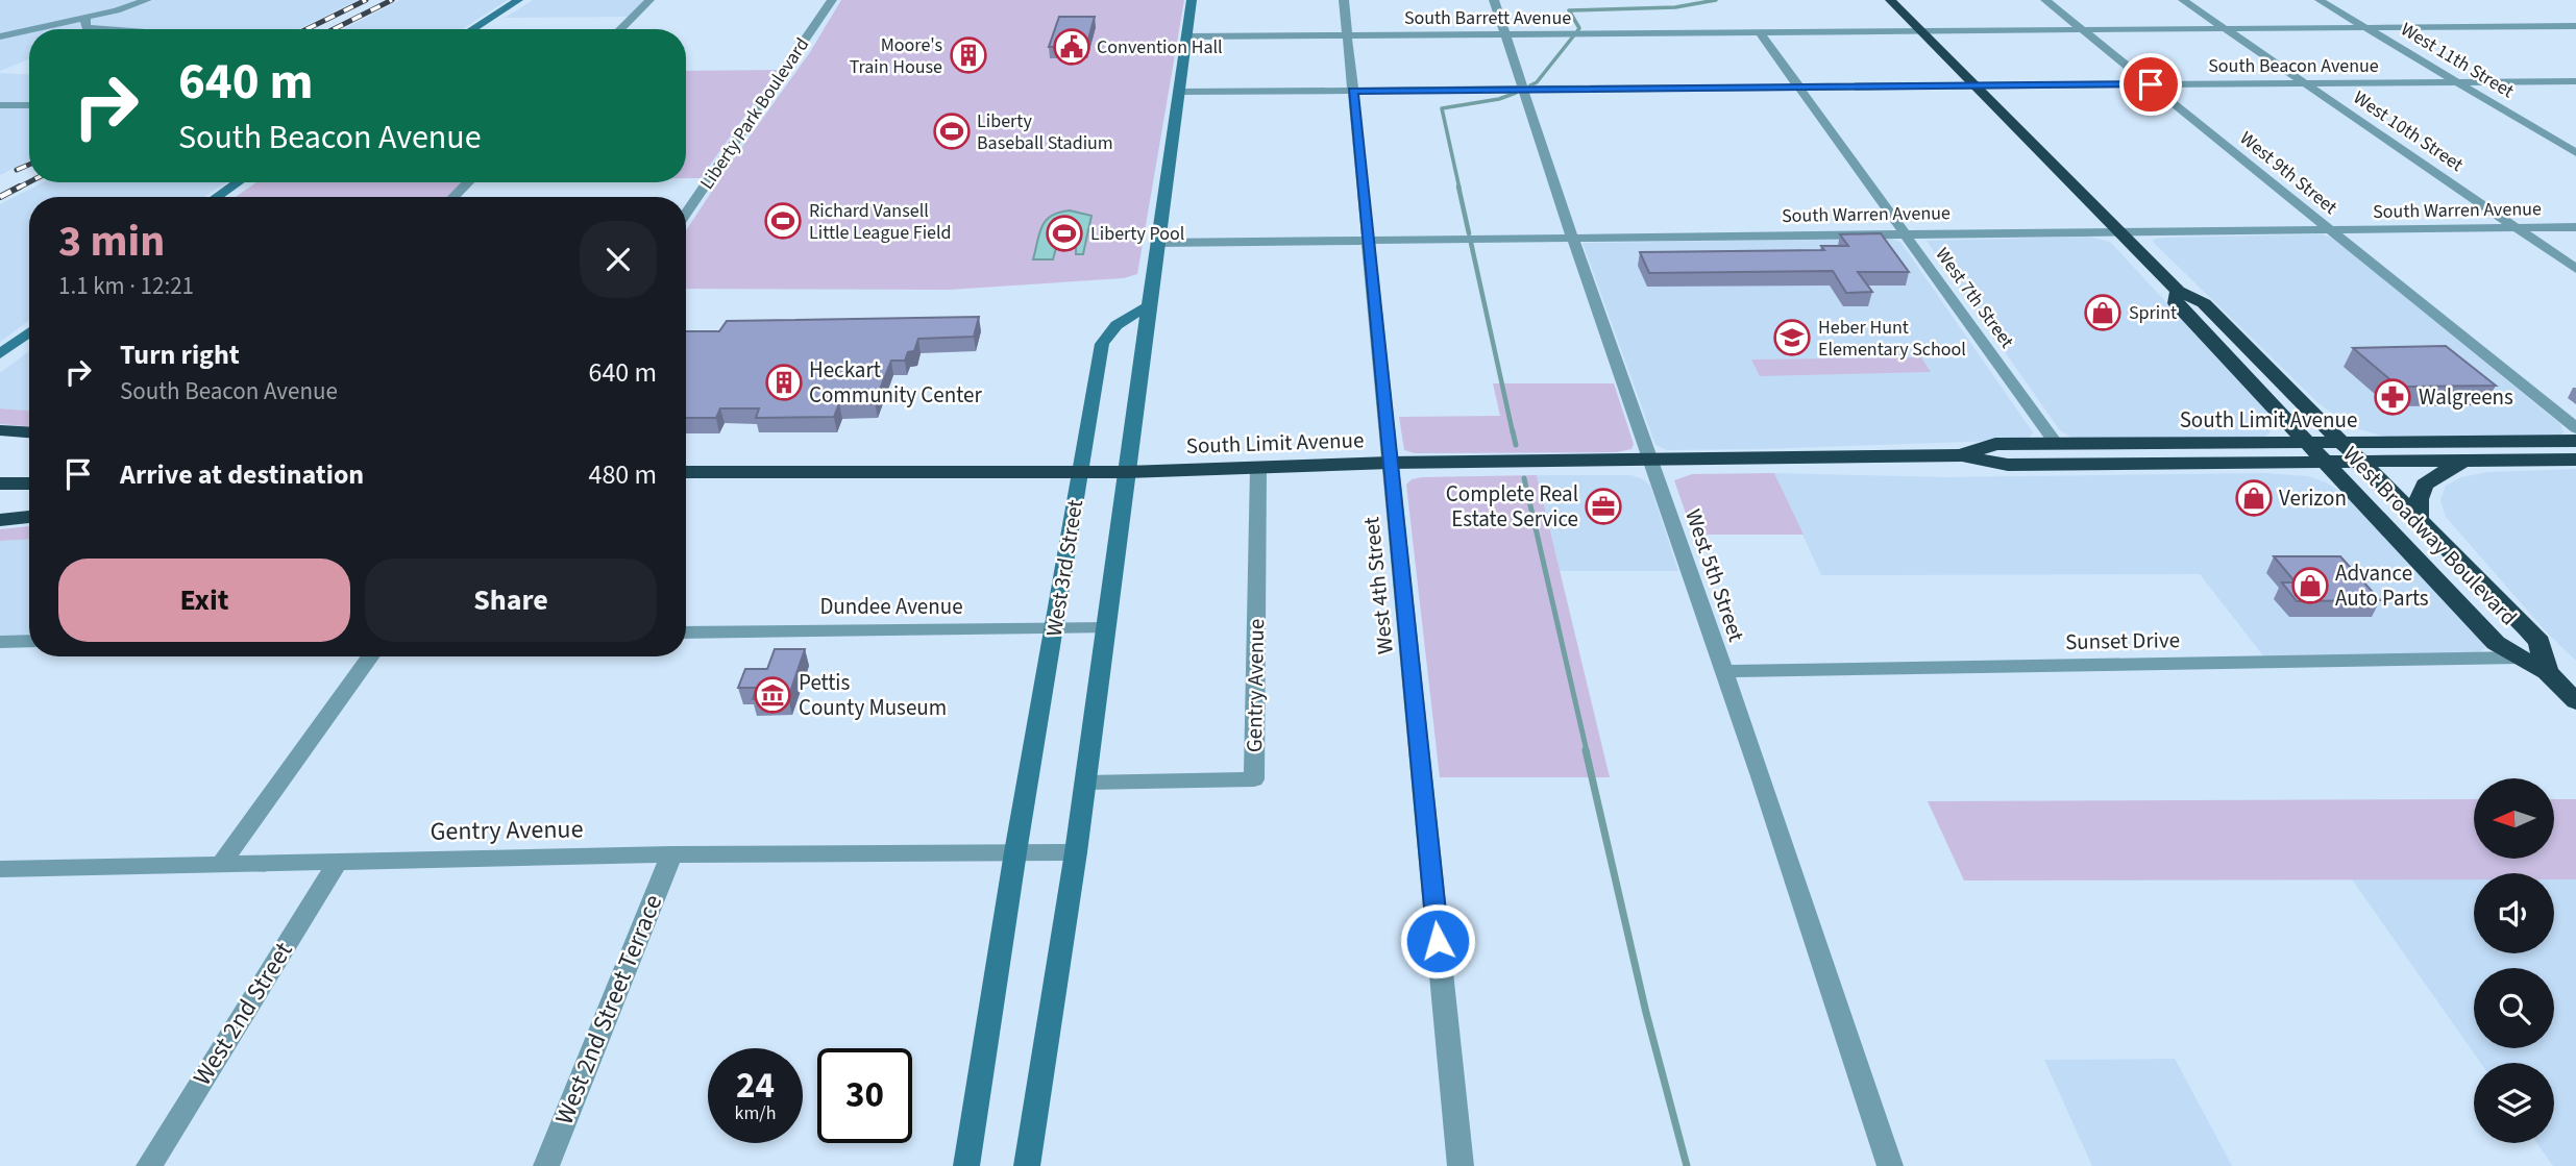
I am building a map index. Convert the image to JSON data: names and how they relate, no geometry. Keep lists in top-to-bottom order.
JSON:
{
  "streets": {
    "highway": ["South Limit Avenue", "West Broadway Boulevard"],
    "street": [
      "South Barrett Avenue",
      "West 11th Street",
      "South Beacon Avenue",
      "Liberty Park Boulevard",
      "West 10th Street",
      "West 9th Street",
      "South Warren Avenue",
      "West 7th Street",
      "West 3rd Street",
      "West 5th Street",
      "West 4th Street",
      "Dundee Avenue",
      "Sunset Drive",
      "Gentry Avenue",
      "West 2nd Street Terrace",
      "West 2nd Street"
    ]
  },
  "crossings": [
    ["South Barrett Avenue", "West 11th Street"],
    ["South Barrett Avenue", "West 10th Street"],
    ["South Barrett Avenue", "West 9th Street"],
    ["South Barrett Avenue", "West 7th Street"],
    ["South Barrett Avenue", "West Broadway Boulevard"],
    ["South Barrett Avenue", "West 5th Street"],
    ["South Barrett Avenue", "West 4th Street"],
    ["West 11th Street", "South Beacon Avenue"],
    ["South Beacon Avenue", "West 10th Street"],
    ["South Beacon Avenue", "West 9th Street"],
    ["South Beacon Avenue", "West 7th Street"],
    ["South Beacon Avenue", "West Broadway Boulevard"],
    ["South Beacon Avenue", "West 5th Street"],
    ["South Beacon Avenue", "West 4th Street"],
    ["West 10th Street", "South Warren Avenue"],
    ["West 9th Street", "South Warren Avenue"],
    ["South Warren Avenue", "West 7th Street"],
    ["South Warren Avenue", "West Broadway Boulevard"],
    ["South Warren Avenue", "West 5th Street"],
    ["South Warren Avenue", "West 4th Street"],
    ["West 7th Street", "South Limit Avenue"],
    ["South Limit Avenue", "West Broadway Boulevard"],
    ["South Limit Avenue", "West 3rd Street"],
    ["South Limit Avenue", "West 5th Street"],
    ["South Limit Avenue", "West 4th Street"],
    ["South Limit Avenue", "Gentry Avenue"],
    ["West Broadway Boulevard", "Sunset Drive"],
    ["West 3rd Street", "Dundee Avenue"],
    ["West 3rd Street", "Gentry Avenue"],
    ["West 5th Street", "Sunset Drive"],
    ["Gentry Avenue", "West 2nd Street Terrace"],
    ["Gentry Avenue", "West 2nd Street"]
  ],
  "places": {
    "public building": ["Convention Hall"],
    "building": ["Moore's Train House", "Heckart Community Center"],
    "sports": ["Liberty Baseball Stadium", "Richard Vansell Little League Field", "Liberty Pool"],
    "shop": ["Sprint", "Verizon", "Advance Auto Parts"],
    "school or university": ["Heber Hunt Elementary School"],
    "pharmacy": ["Walgreens"],
    "office": ["Complete Real Estate Service"],
    "museum": ["Pettis County Museum"]
  },
  "north": "left",
  "page": {
    "turn": ["640 m", "South Beacon Avenue"],
    "heading": ["3 min", "1.1 km · 12:21"],
    "list": [
      {
        "name": "Turn right",
        "note": "South Beacon Avenue",
        "value": "640 m"
      },
      {
        "name": "Arrive at destination",
        "value": "480 m"
      }
    ],
    "buttons": ["Exit", "Share"],
    "speed": "24 km/h",
    "limit": "30"
  }
}
